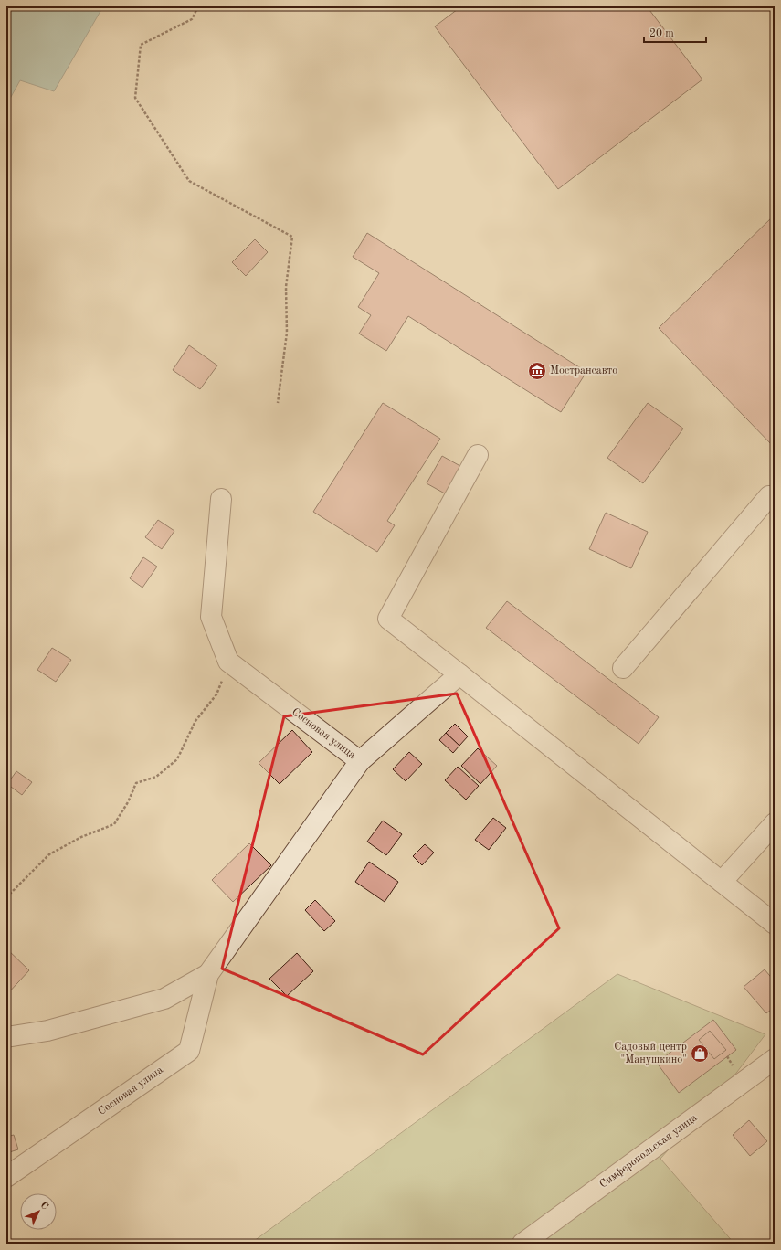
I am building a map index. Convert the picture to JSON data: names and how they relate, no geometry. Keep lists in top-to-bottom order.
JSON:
{
  "streets": {
    "lane": ["Сосновая улица", "Симферопольская улица"]
  },
  "places": {
    "museum": ["Мострансавто"],
    "shop": ["Садовый центр \"Манушкино\""]
  },
  "scale_bar": "20 m",
  "north": "top right"
}
